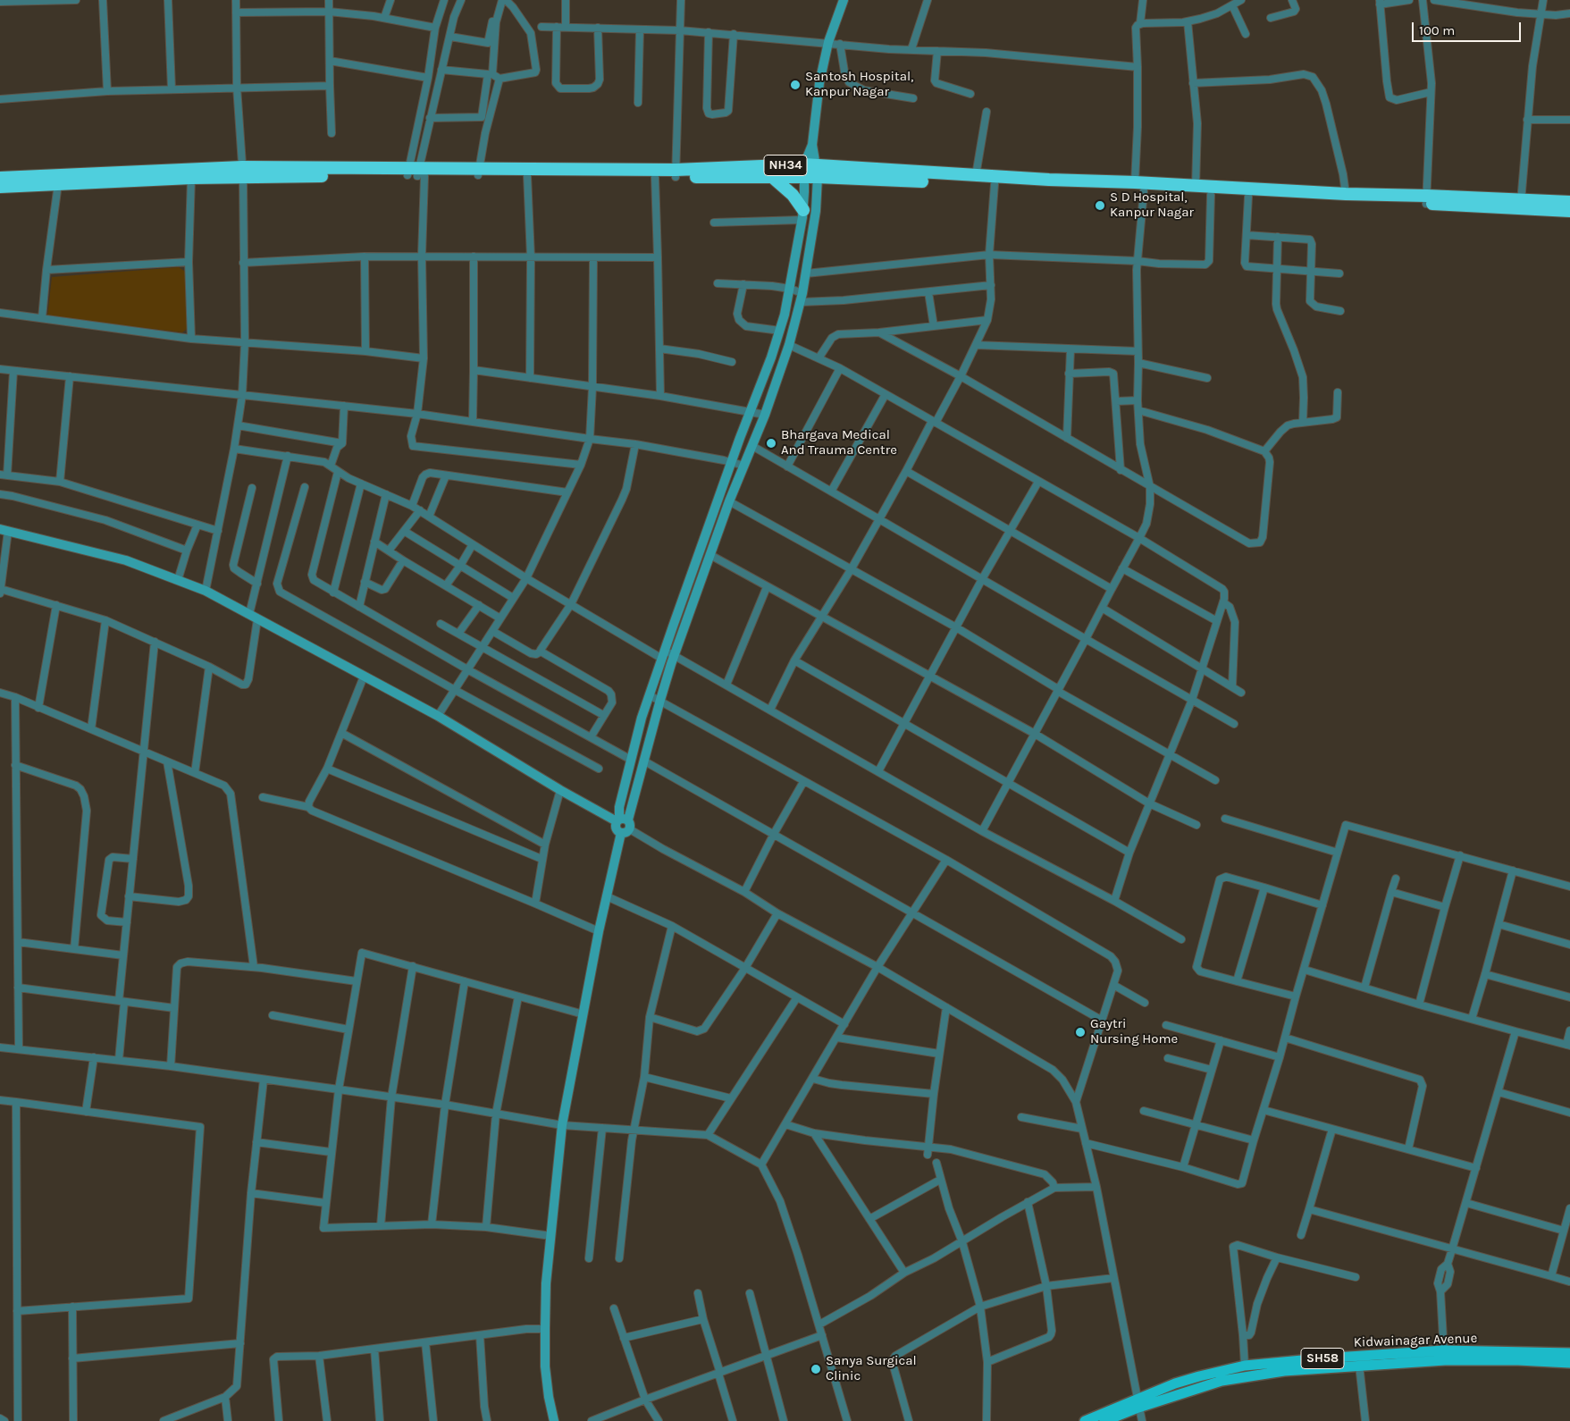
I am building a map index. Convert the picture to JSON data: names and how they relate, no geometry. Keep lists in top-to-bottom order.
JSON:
{
  "streets": {
    "highway": ["NH34"],
    "main road": ["Kidwainagar Avenue", "SH58"]
  },
  "places": [
    "Santosh Hospital, Kanpur Nagar",
    "S D Hospital, Kanpur Nagar",
    "Bhargava Medical And Trauma Centre",
    "Gaytri Nursing Home",
    "Sanya Surgical Clinic"
  ],
  "scale_bar": "100 m"
}
